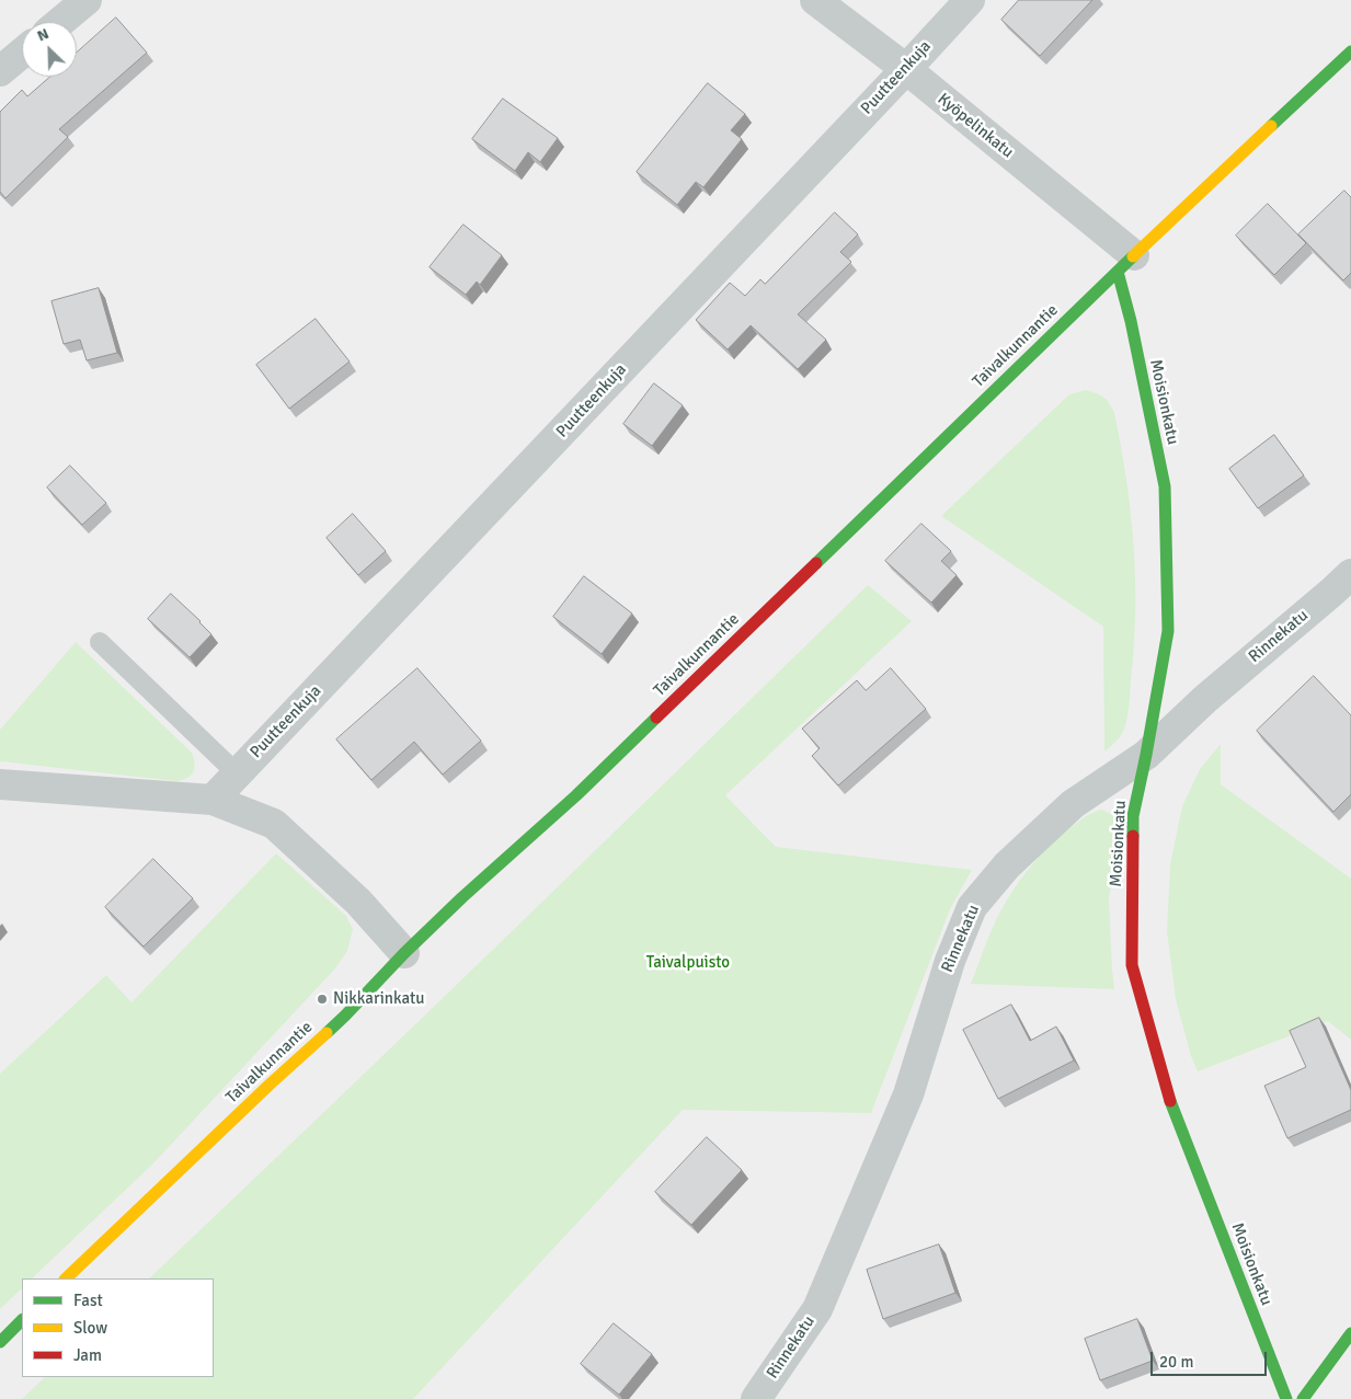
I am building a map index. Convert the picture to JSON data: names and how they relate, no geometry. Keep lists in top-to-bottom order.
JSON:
{
  "streets": {
    "main road": ["Taivalkunnantie", "Moisionkatu"],
    "street": ["Puutteenkuja", "Kyöpelinkatu", "Rinnekatu"]
  },
  "crossings": [
    ["Puutteenkuja", "Kyöpelinkatu"],
    ["Kyöpelinkatu", "Taivalkunnantie"],
    ["Kyöpelinkatu", "Moisionkatu"],
    ["Taivalkunnantie", "Moisionkatu"],
    ["Moisionkatu", "Rinnekatu"]
  ],
  "parks": ["Taivalpuisto"],
  "places": ["Nikkarinkatu"],
  "legend": ["Fast", "Slow", "Jam"],
  "scale_bar": "20 m",
  "north": "top left"
}
